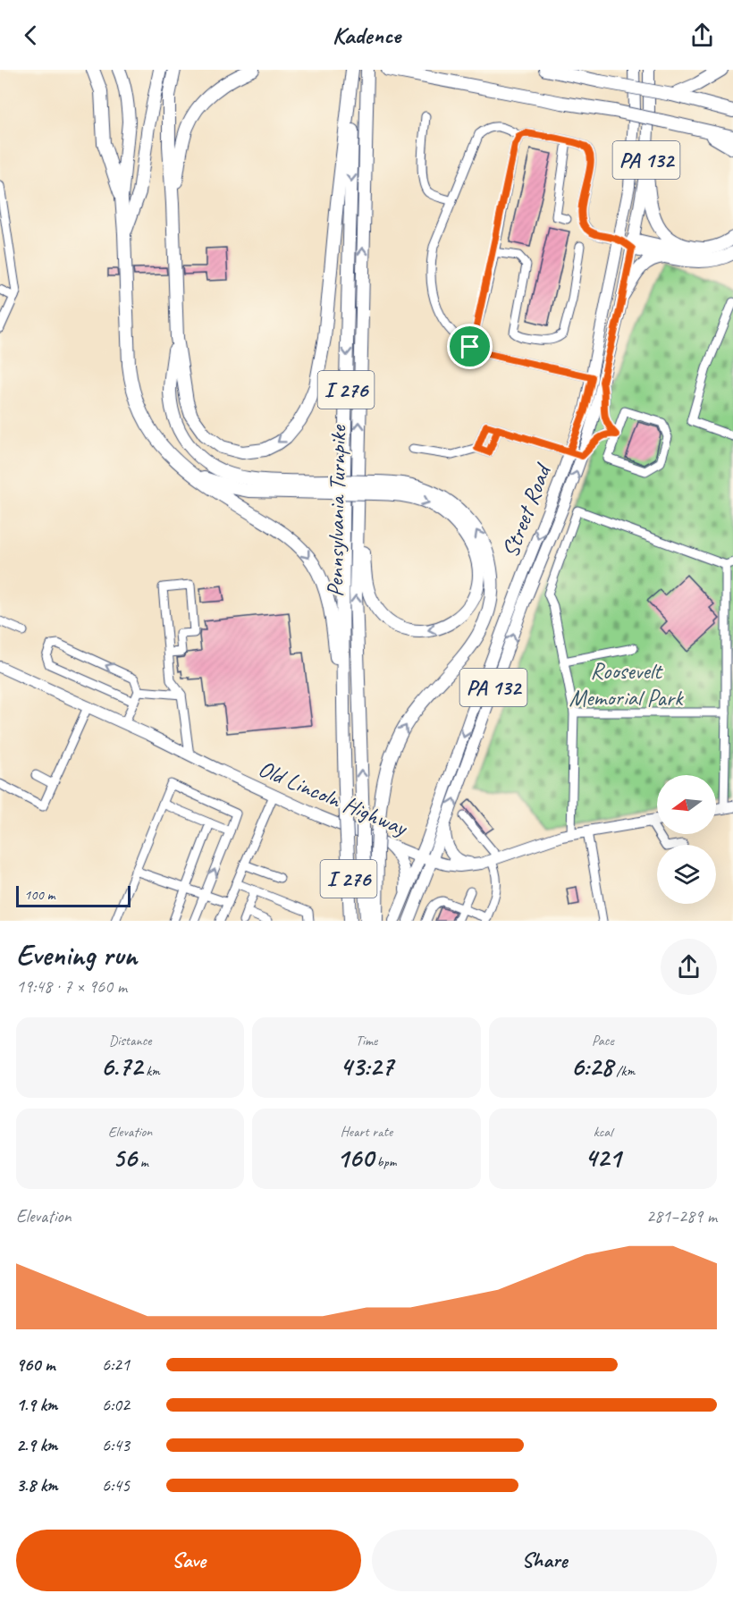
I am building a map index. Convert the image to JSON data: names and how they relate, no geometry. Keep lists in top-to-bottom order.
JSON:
{
  "streets": {
    "highway": ["I 276", "Pennsylvania Turnpike"],
    "main road": ["PA 132", "Street Road", "Old Lincoln Highway"]
  },
  "crossings": [
    ["Street Road", "Old Lincoln Highway"]
  ],
  "parks": ["Roosevelt Memorial Park"],
  "scale_bar": "100 m",
  "north": "left",
  "page": {
    "header": "Kadence",
    "scale": "100 m",
    "heading": ["Evening run", "19:48 · 7 × 960 m"],
    "stats": [
      ["Distance", "6.72 km"],
      ["Time", "43:27"],
      ["Pace", "6:28 /km"],
      ["Elevation", "56 m"],
      ["Heart rate", "160 bpm"],
      ["kcal", "421"]
    ],
    "chart": ["Elevation", "281–289 m"],
    "list": [
      {
        "name": "960 m",
        "note": "6:21"
      },
      {
        "name": "1.9 km",
        "note": "6:02"
      },
      {
        "name": "2.9 km",
        "note": "6:43"
      },
      {
        "name": "3.8 km",
        "note": "6:45"
      }
    ],
    "buttons": ["Save", "Share"]
  }
}
